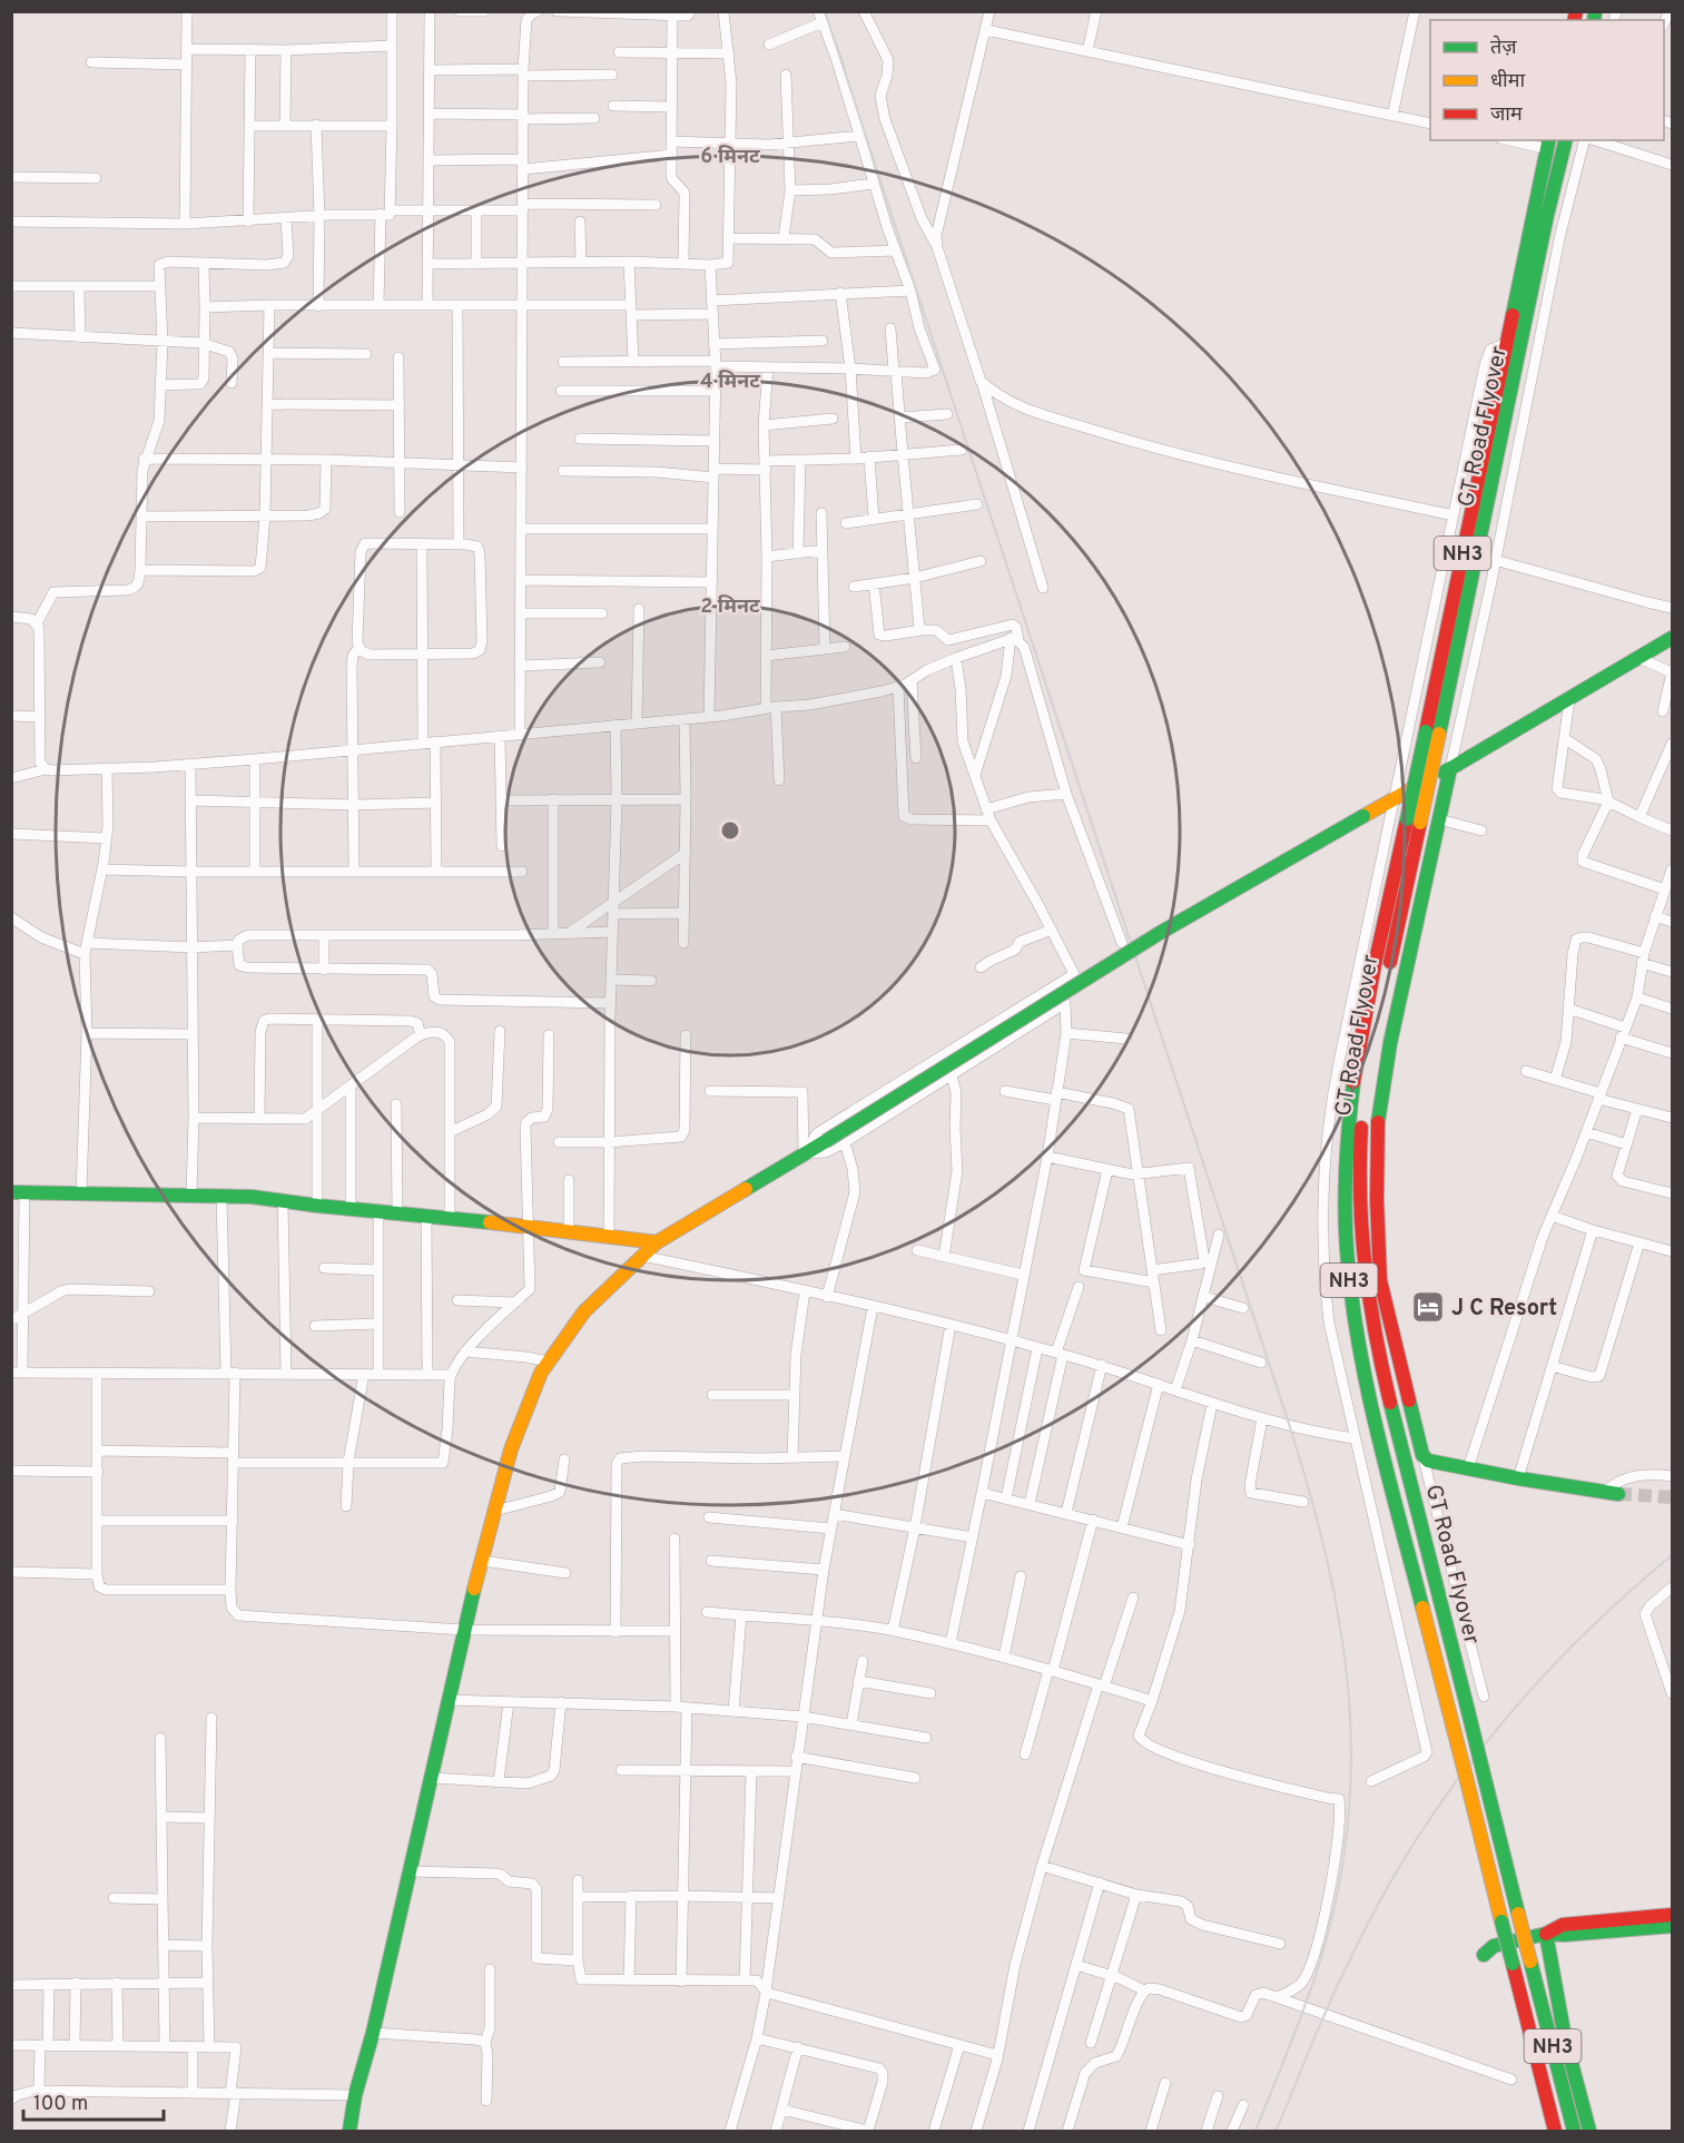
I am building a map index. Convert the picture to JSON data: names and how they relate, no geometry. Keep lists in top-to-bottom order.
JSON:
{
  "streets": {
    "main road": ["GT Road Flyover", "NH3"]
  },
  "places": {
    "hotel": ["J C Resort"]
  },
  "legend": ["तेज़", "धीमा", "जाम"],
  "scale_bar": "100 m",
  "rings": ["6 मिनट", "4 मिनट", "2 मिनट"]
}
